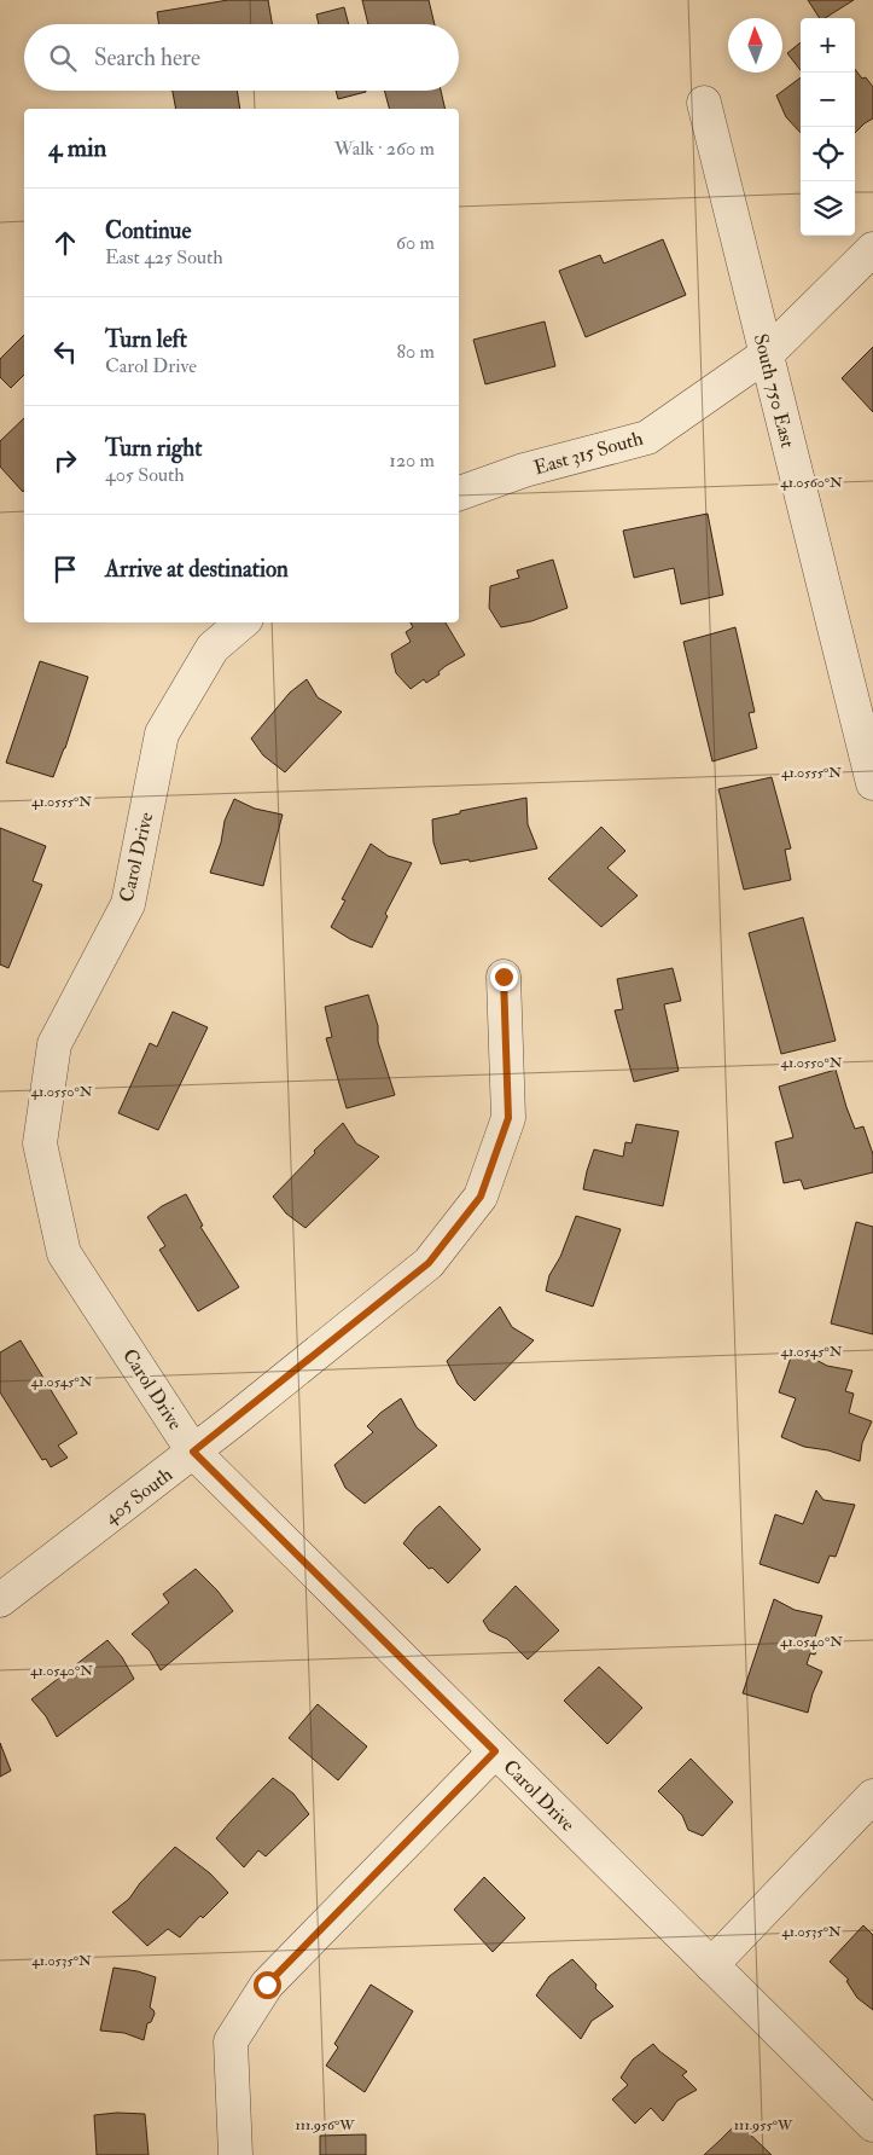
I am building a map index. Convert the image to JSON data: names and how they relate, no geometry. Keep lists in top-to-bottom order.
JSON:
{
  "streets": {
    "street": [
      "South 750 East",
      "East 315 South",
      "Carol Drive",
      "405 South"
    ]
  },
  "crossings": [
    ["South 750 East", "East 315 South"],
    ["Carol Drive", "405 South"]
  ],
  "north": "top",
  "page": {
    "map_buttons": ["+", "−"],
    "search": "Search here",
    "heading": ["4 min", "Walk · 260 m"],
    "list": [
      ["Continue", "East 425 South", "60 m"],
      ["Turn left", "Carol Drive", "80 m"],
      ["Turn right", "405 South", "120 m"],
      "Arrive at destination"
    ]
  },
  "coordinates": [
    "41.0560°N",
    "41.0555°N",
    "41.0550°N",
    "41.0545°N",
    "41.0540°N",
    "41.0535°N",
    "111.956°W",
    "111.955°W"
  ]
}
